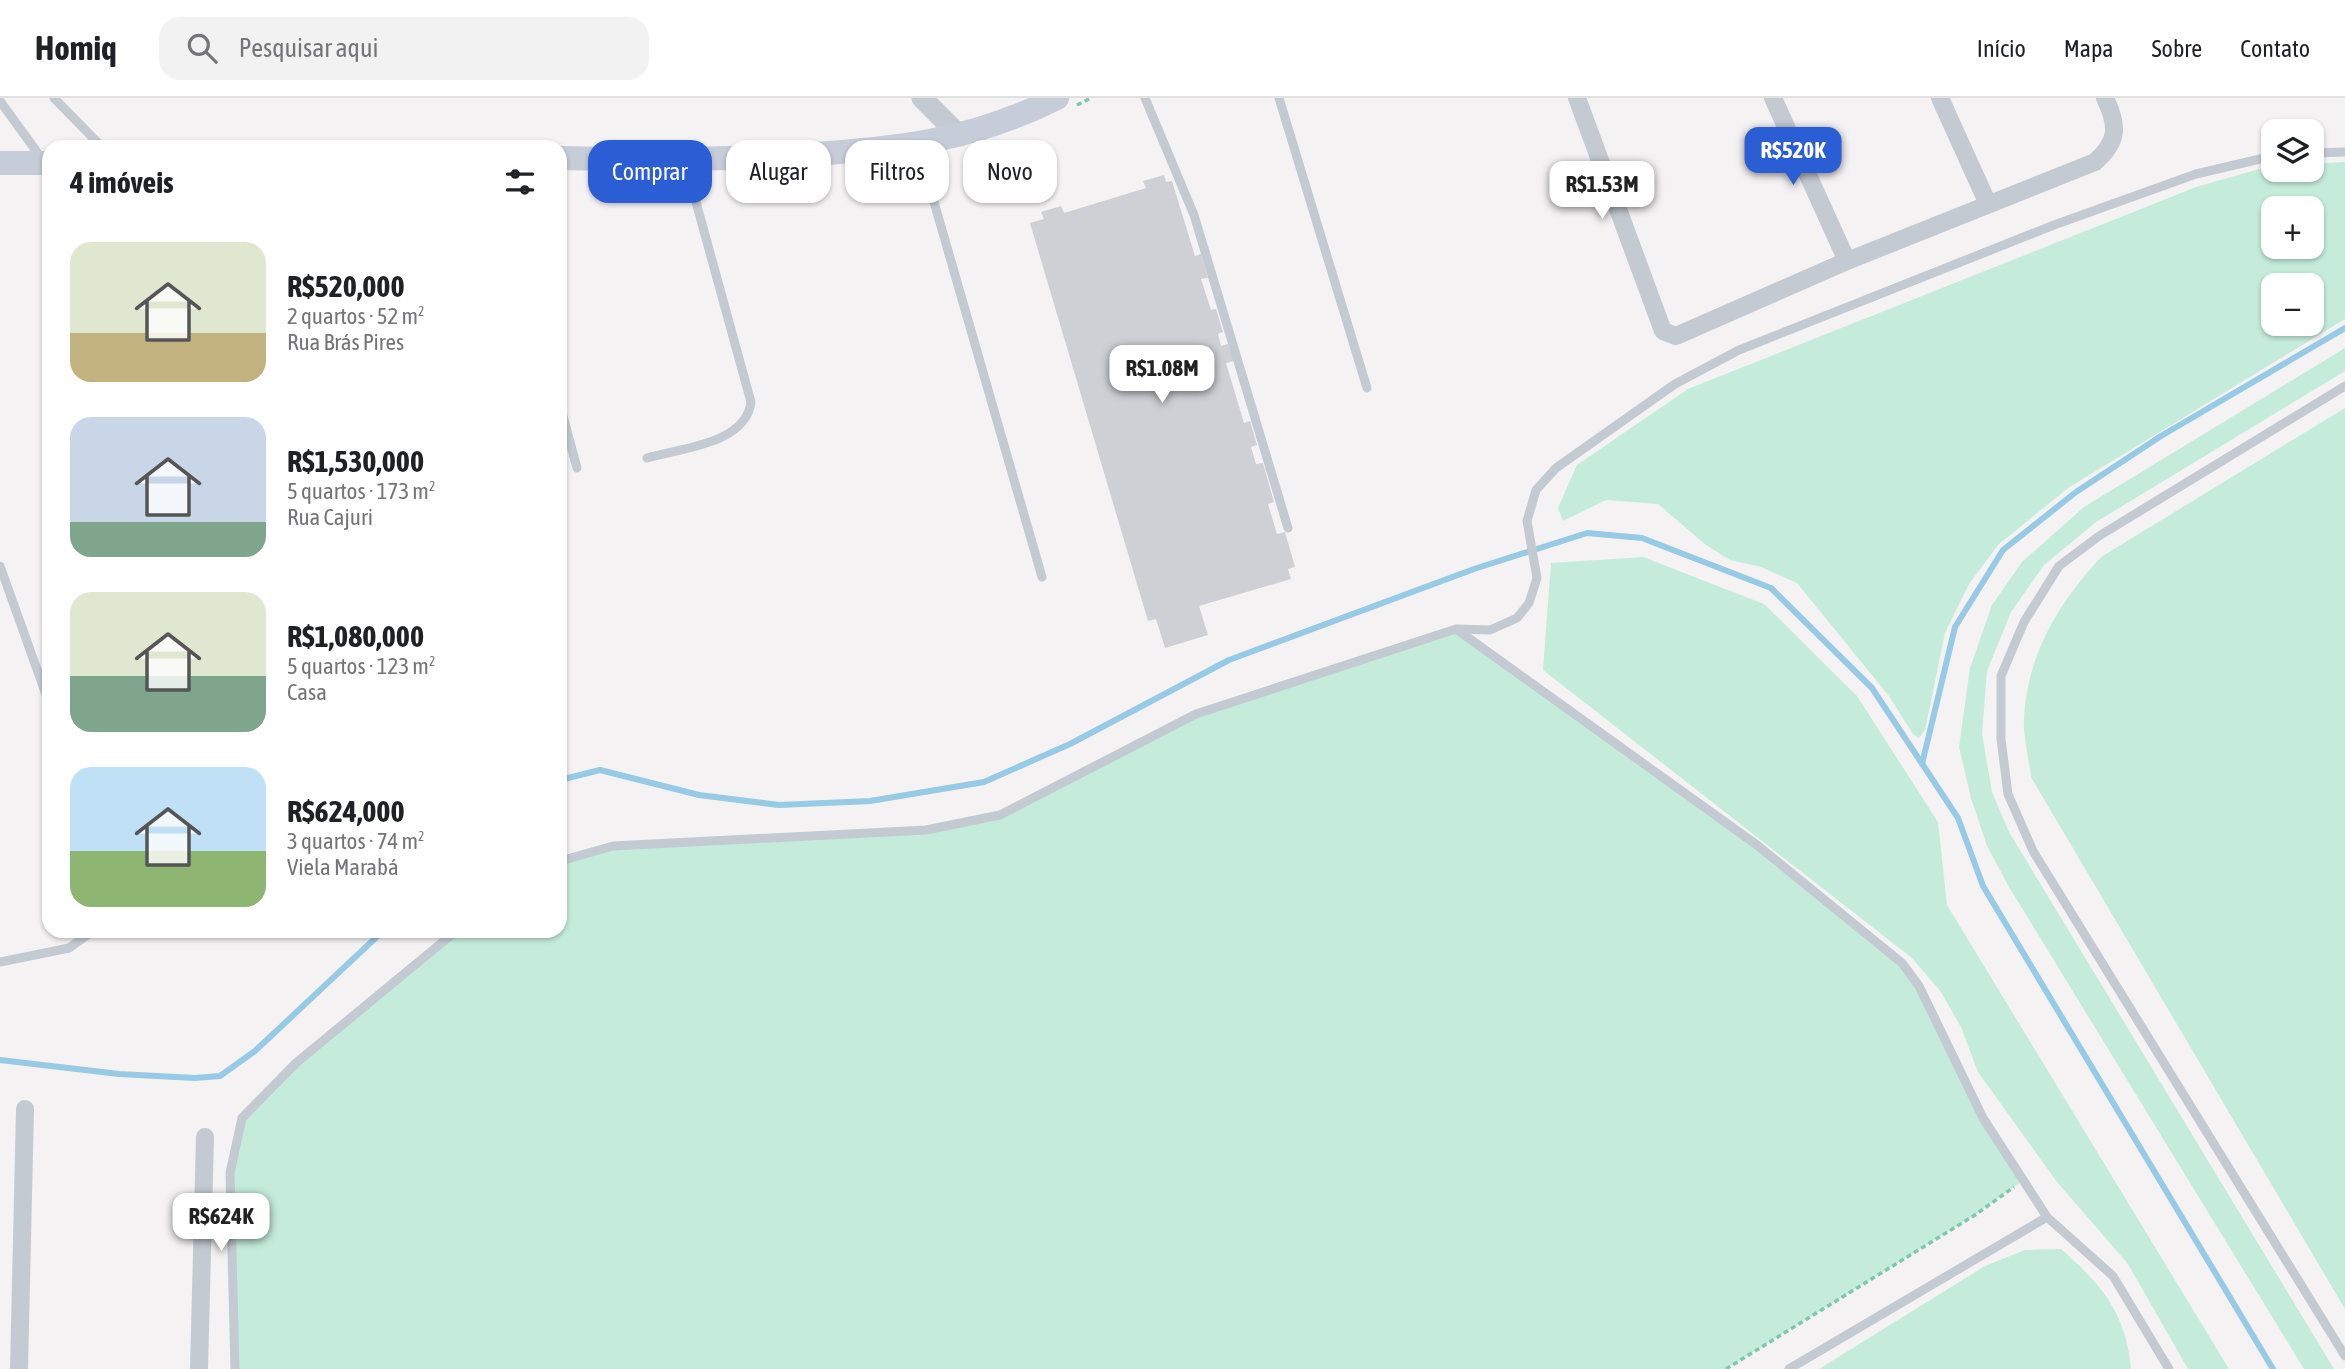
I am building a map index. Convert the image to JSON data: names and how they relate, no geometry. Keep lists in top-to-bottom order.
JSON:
{
  "page": {
    "header": "Homiq",
    "search": "Pesquisar aqui",
    "nav": [
      "Início",
      "Mapa",
      "Sobre",
      "Contato"
    ],
    "map_buttons": ["+", "−"],
    "price": [
      "R$520K",
      "R$1.53M",
      "R$1.08M",
      "R$624K"
    ],
    "chip": [
      "Comprar",
      "Alugar",
      "Filtros",
      "Novo"
    ],
    "heading": "4 imóveis",
    "list": [
      {
        "name": "R$520,000",
        "note": "2 quartos · 52 m² · Rua Brás Pires"
      },
      {
        "name": "R$1,530,000",
        "note": "5 quartos · 173 m² · Rua Cajuri"
      },
      {
        "name": "R$1,080,000",
        "note": "5 quartos · 123 m² · Casa"
      },
      {
        "name": "R$624,000",
        "note": "3 quartos · 74 m² · Viela Marabá"
      }
    ]
  }
}
